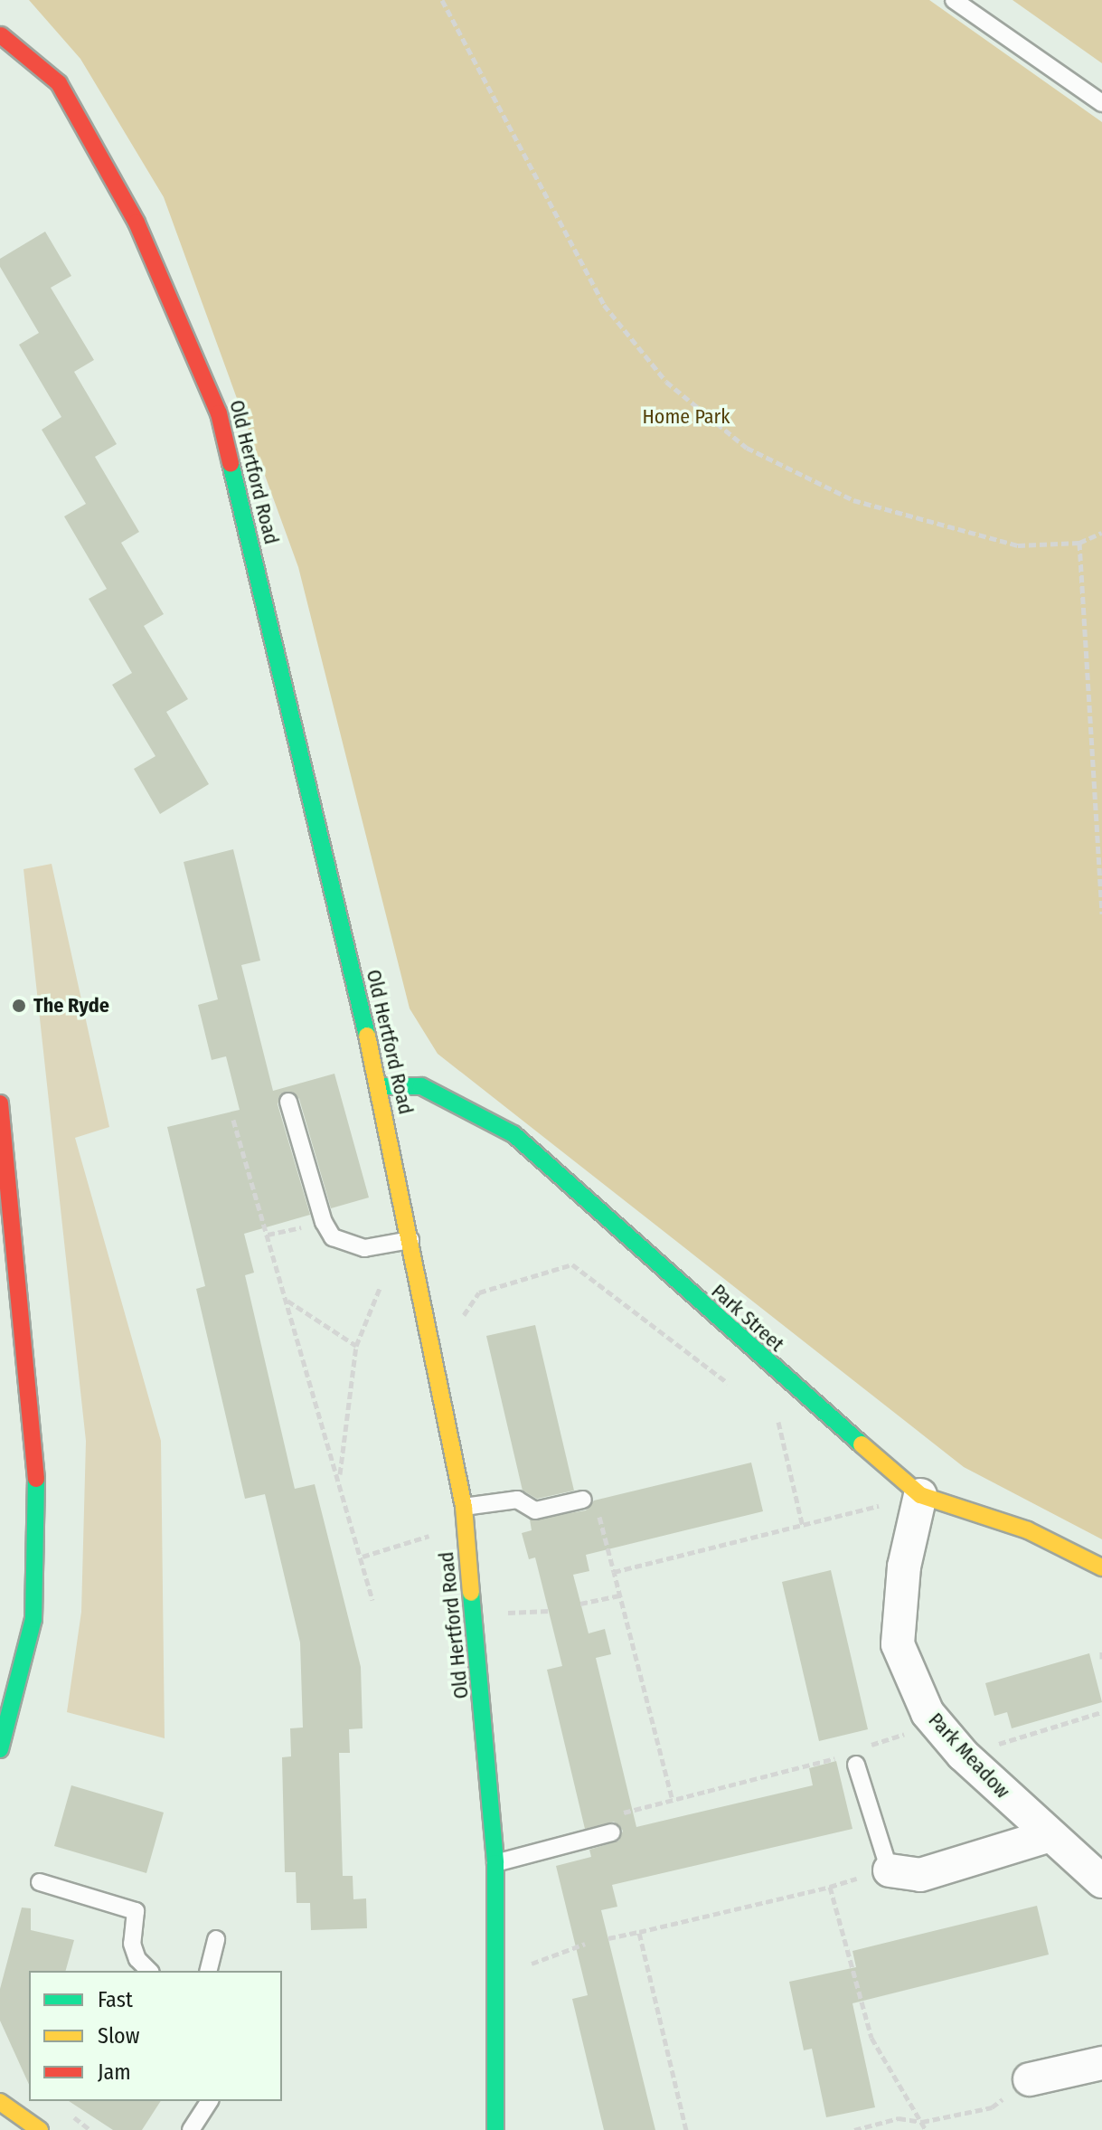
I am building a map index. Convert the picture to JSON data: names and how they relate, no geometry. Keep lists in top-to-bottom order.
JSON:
{
  "streets": {
    "street": ["Old Hertford Road", "Park Street", "Park Meadow"]
  },
  "crossings": [
    ["Old Hertford Road", "Park Street"],
    ["Park Street", "Park Meadow"]
  ],
  "parks": ["Home Park"],
  "places": ["The Ryde"],
  "legend": ["Fast", "Slow", "Jam"]
}
